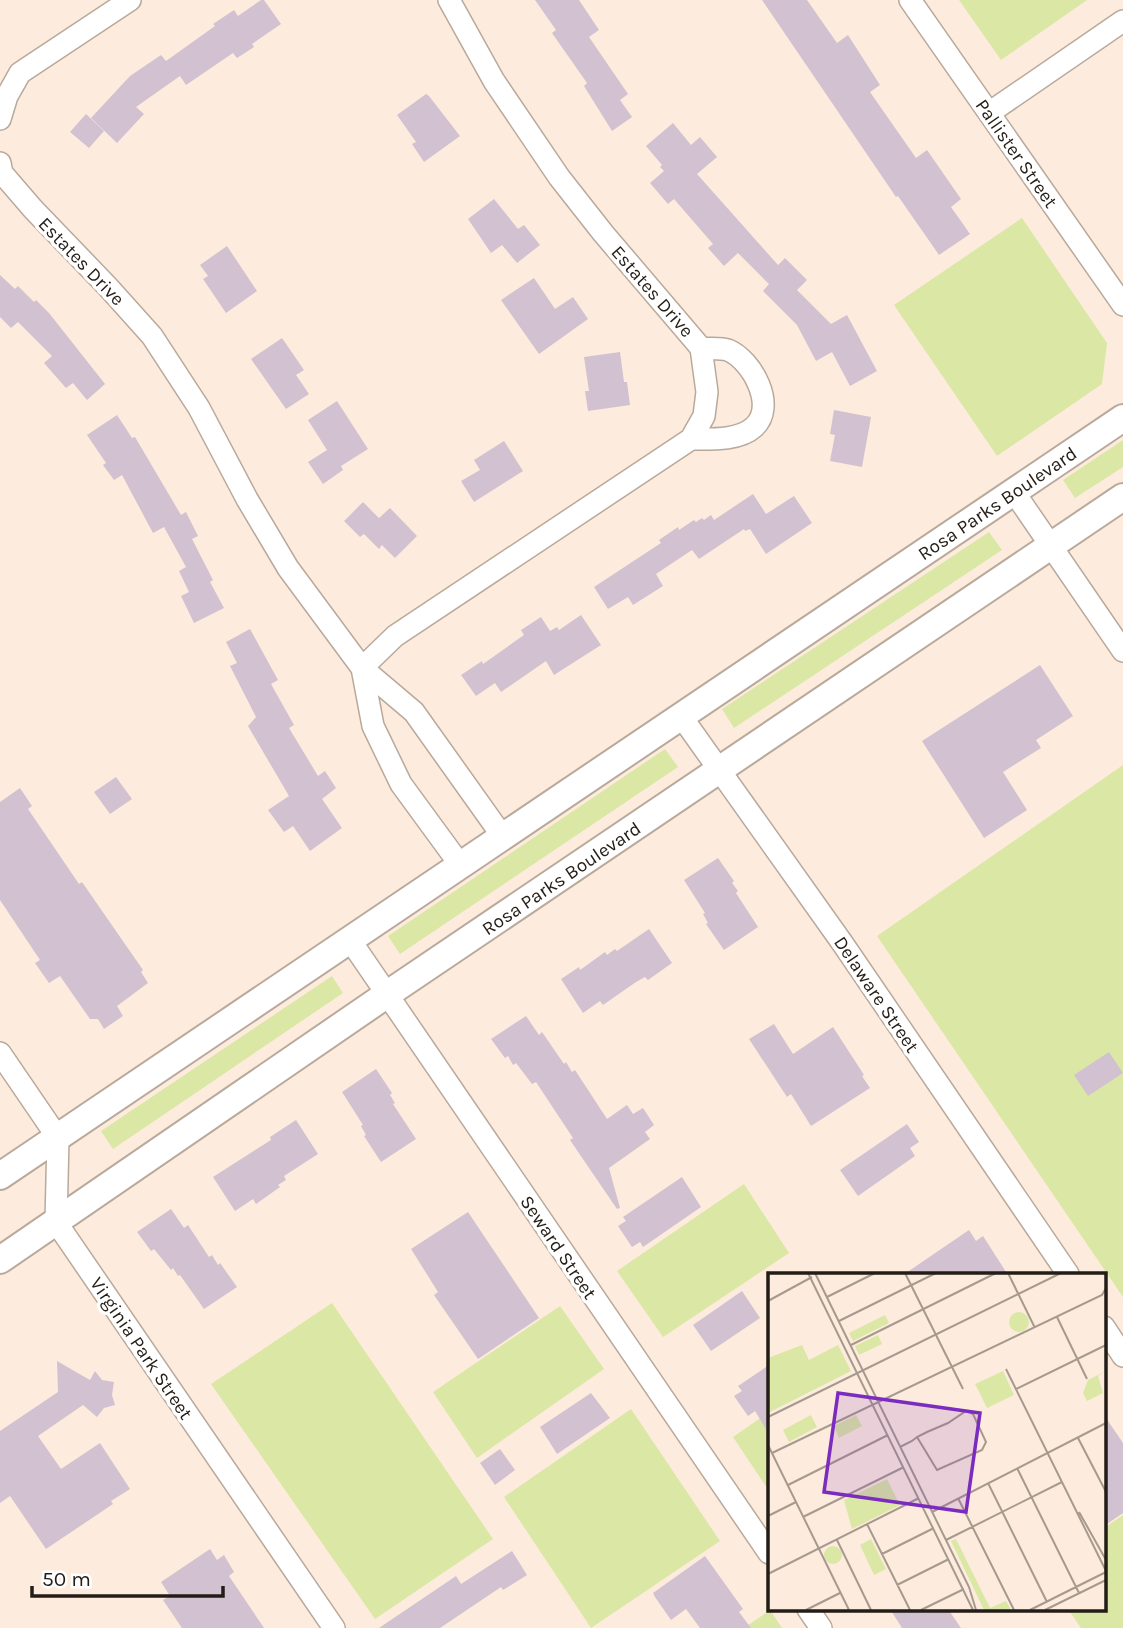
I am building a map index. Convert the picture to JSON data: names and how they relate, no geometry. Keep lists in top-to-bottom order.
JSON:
{
  "streets": {
    "street": [
      "Pallister Street",
      "Estates Drive",
      "Rosa Parks Boulevard",
      "Delaware Street",
      "Seward Street",
      "Virginia Park Street"
    ]
  },
  "crossings": [
    ["Estates Drive", "Rosa Parks Boulevard"],
    ["Rosa Parks Boulevard", "Delaware Street"],
    ["Rosa Parks Boulevard", "Seward Street"],
    ["Rosa Parks Boulevard", "Virginia Park Street"]
  ],
  "scale_bar": "50 m"
}
